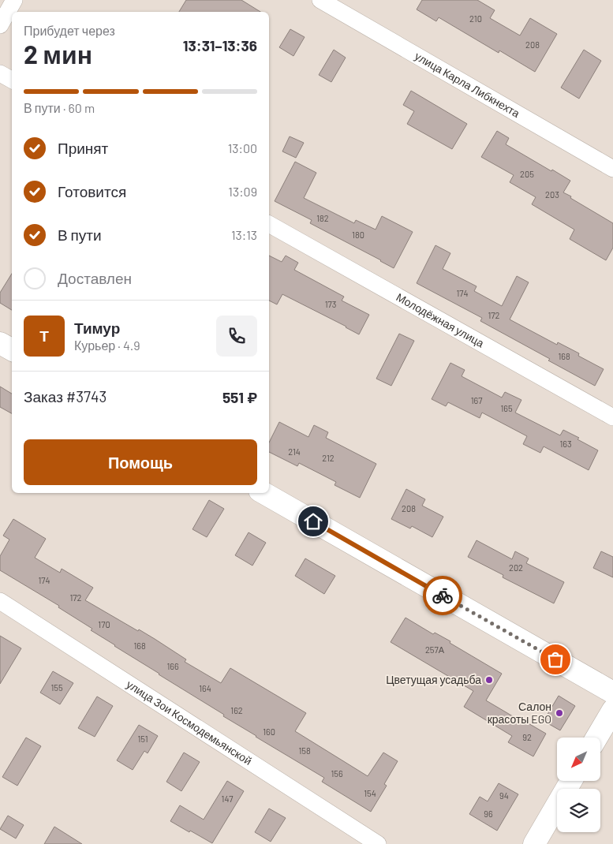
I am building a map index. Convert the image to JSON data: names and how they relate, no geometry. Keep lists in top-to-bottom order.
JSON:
{
  "streets": {
    "street": ["улица Карла Либкнехта", "Молодёжная улица", "улица Зои Космодемьянской"]
  },
  "places": ["Цветущая усадьба", "Салон красоты EGO"],
  "house_numbers": [
    "210",
    "208",
    "205",
    "203",
    "182",
    "180",
    "174",
    "173",
    "172",
    "168",
    "167",
    "165",
    "163",
    "214",
    "212",
    "208",
    "202",
    "174",
    "172",
    "170",
    "168",
    "257А",
    "166",
    "155",
    "164",
    "162",
    "160",
    "92",
    "151",
    "158",
    "156",
    "154",
    "94",
    "147",
    "96"
  ],
  "north": "bottom left",
  "page": {
    "heading": ["2 мин", "Прибудет через", "13:31–13:36"],
    "panel": [
      "Тимур",
      "Курьер · 4.9",
      "Заказ #3743",
      "551 ₽"
    ],
    "bar": "В пути · 60 m",
    "list": [
      ["Принят", "13:00"],
      ["Готовится", "13:09"],
      ["В пути", "13:13"],
      "Доставлен"
    ],
    "round": "Т",
    "buttons": "Помощь"
  }
}
